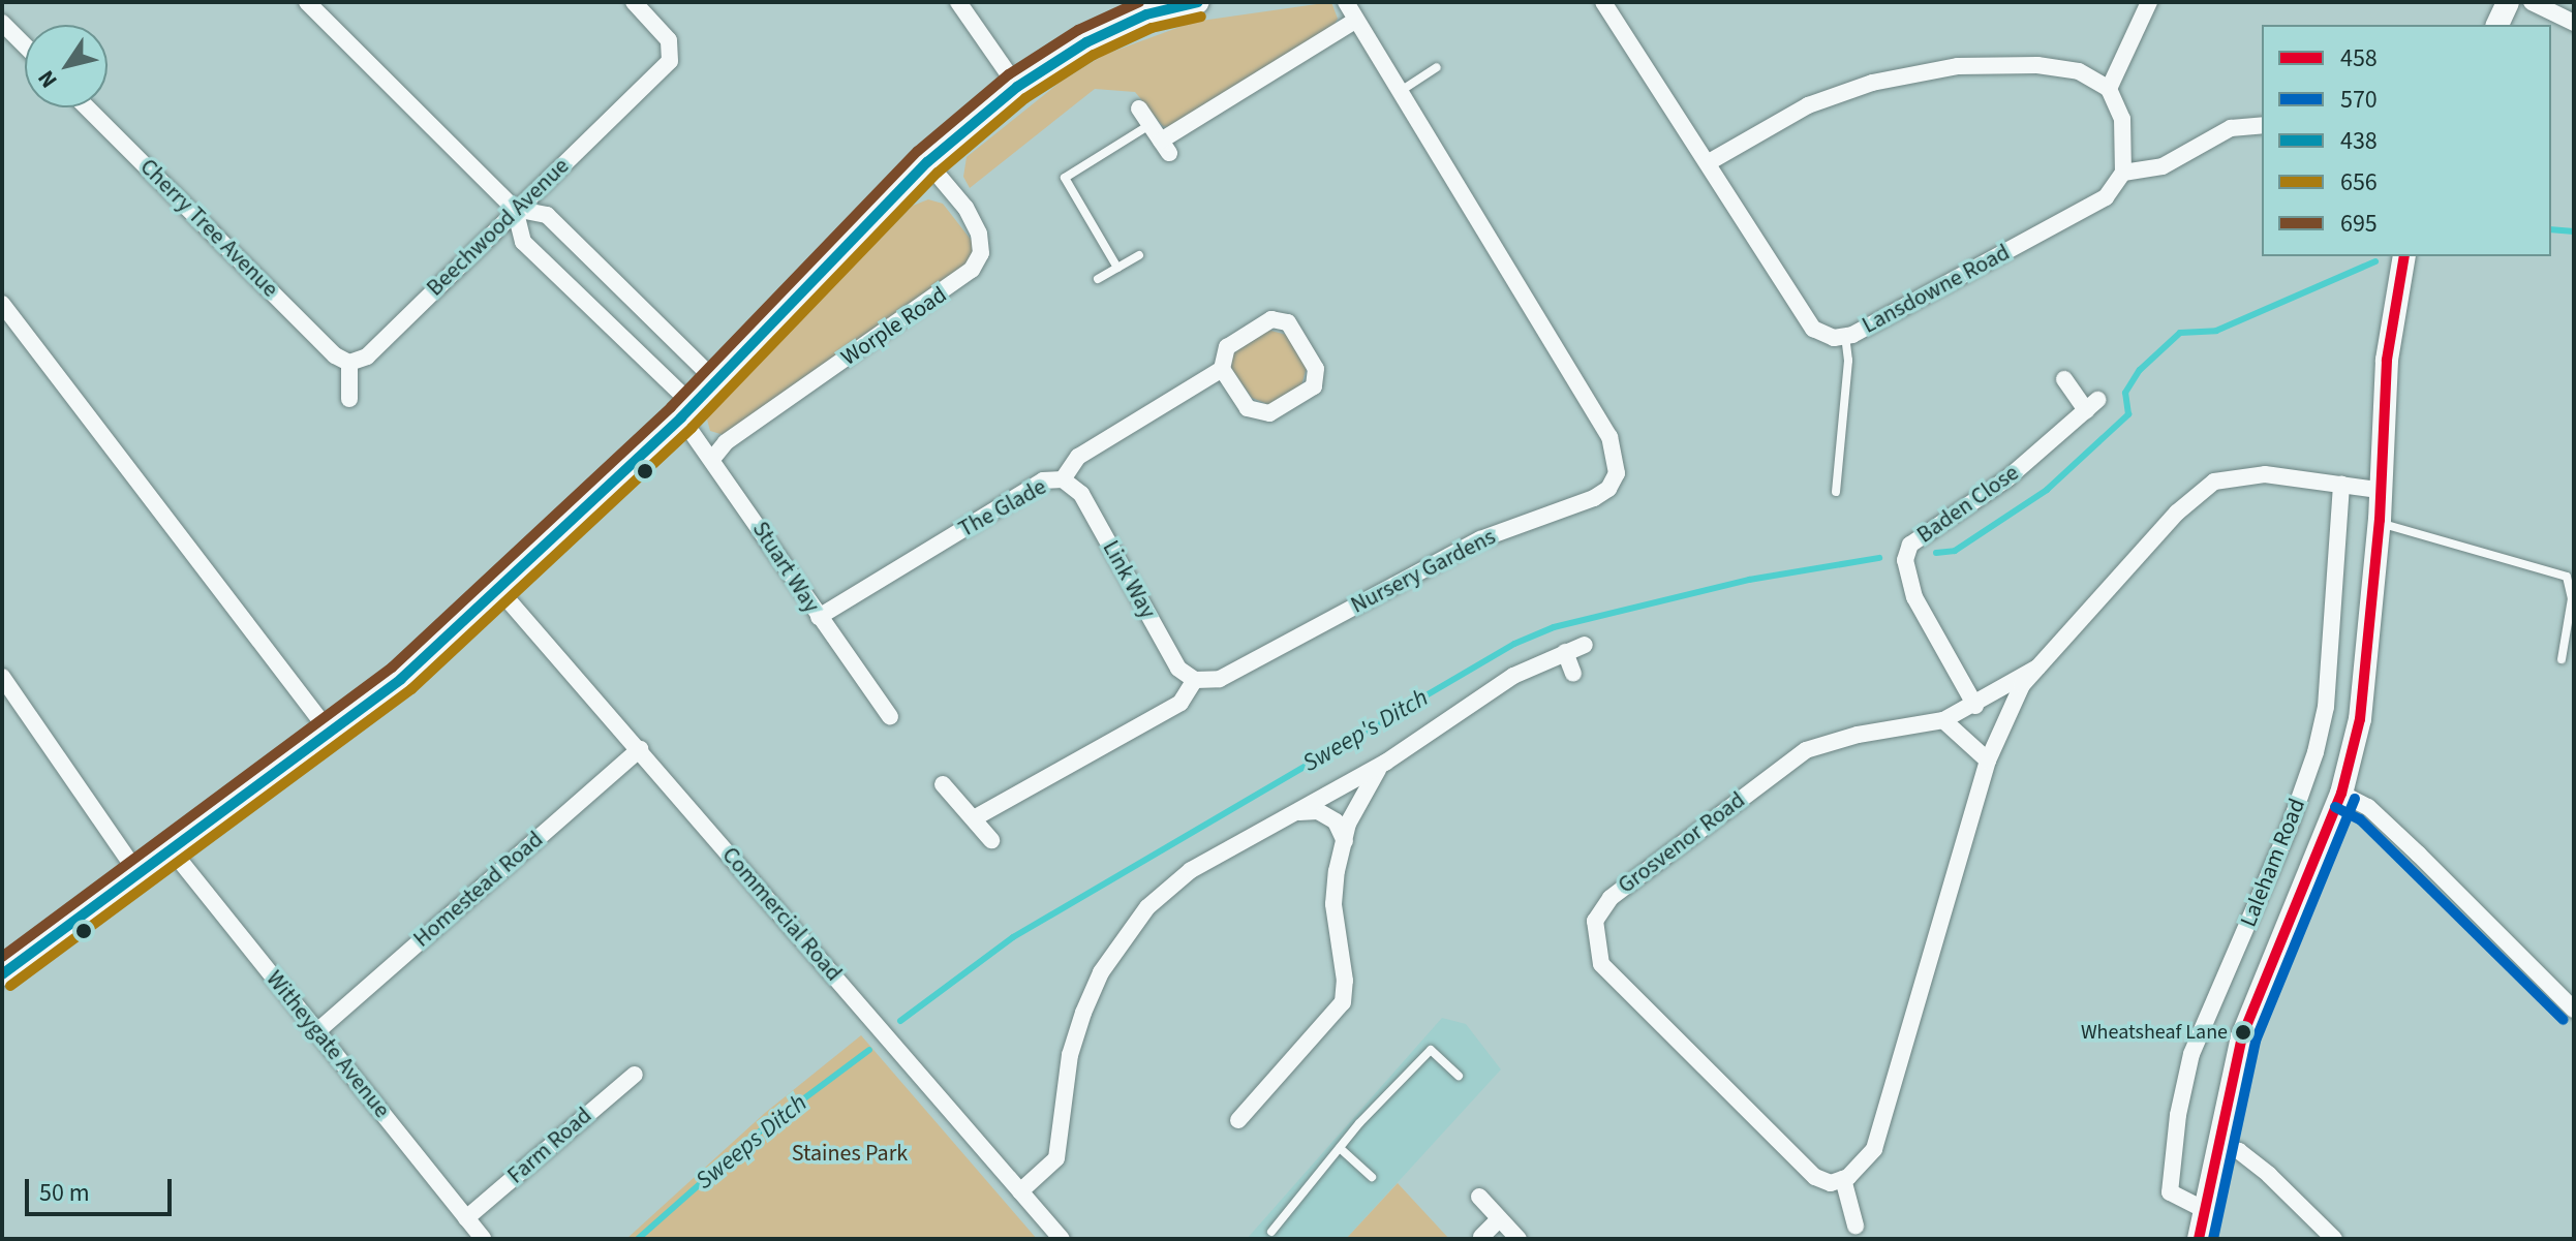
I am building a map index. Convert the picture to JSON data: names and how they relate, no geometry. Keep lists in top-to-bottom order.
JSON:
{
  "streets": {
    "street": [
      "Beechwood Avenue",
      "Cherry Tree Avenue",
      "Lansdowne Road",
      "Worple Road",
      "Baden Close",
      "The Glade",
      "Stuart Way",
      "Nursery Gardens",
      "Link Way",
      "Grosvenor Road",
      "Laleham Road",
      "Homestead Road",
      "Commercial Road",
      "Witheygate Avenue",
      "Farm Road"
    ]
  },
  "crossings": [
    ["Beechwood Avenue", "Cherry Tree Avenue"],
    ["Beechwood Avenue", "Stuart Way"],
    ["Worple Road", "Stuart Way"],
    ["Baden Close", "Grosvenor Road"],
    ["The Glade", "Stuart Way"],
    ["The Glade", "Link Way"],
    ["Nursery Gardens", "Link Way"],
    ["Grosvenor Road", "Laleham Road"],
    ["Homestead Road", "Commercial Road"],
    ["Homestead Road", "Witheygate Avenue"],
    ["Witheygate Avenue", "Farm Road"]
  ],
  "water": ["Sweep's Ditch", "Sweeps Ditch"],
  "parks": ["Staines Park"],
  "places": ["Wheatsheaf Lane"],
  "lines": [
    "transit line 438",
    "transit line 695",
    "transit line 656",
    "transit line 458",
    "transit line 570"
  ],
  "legend": [
    "458",
    "570",
    "438",
    "656",
    "695"
  ],
  "scale_bar": "50 m",
  "north": "bottom left"
}
